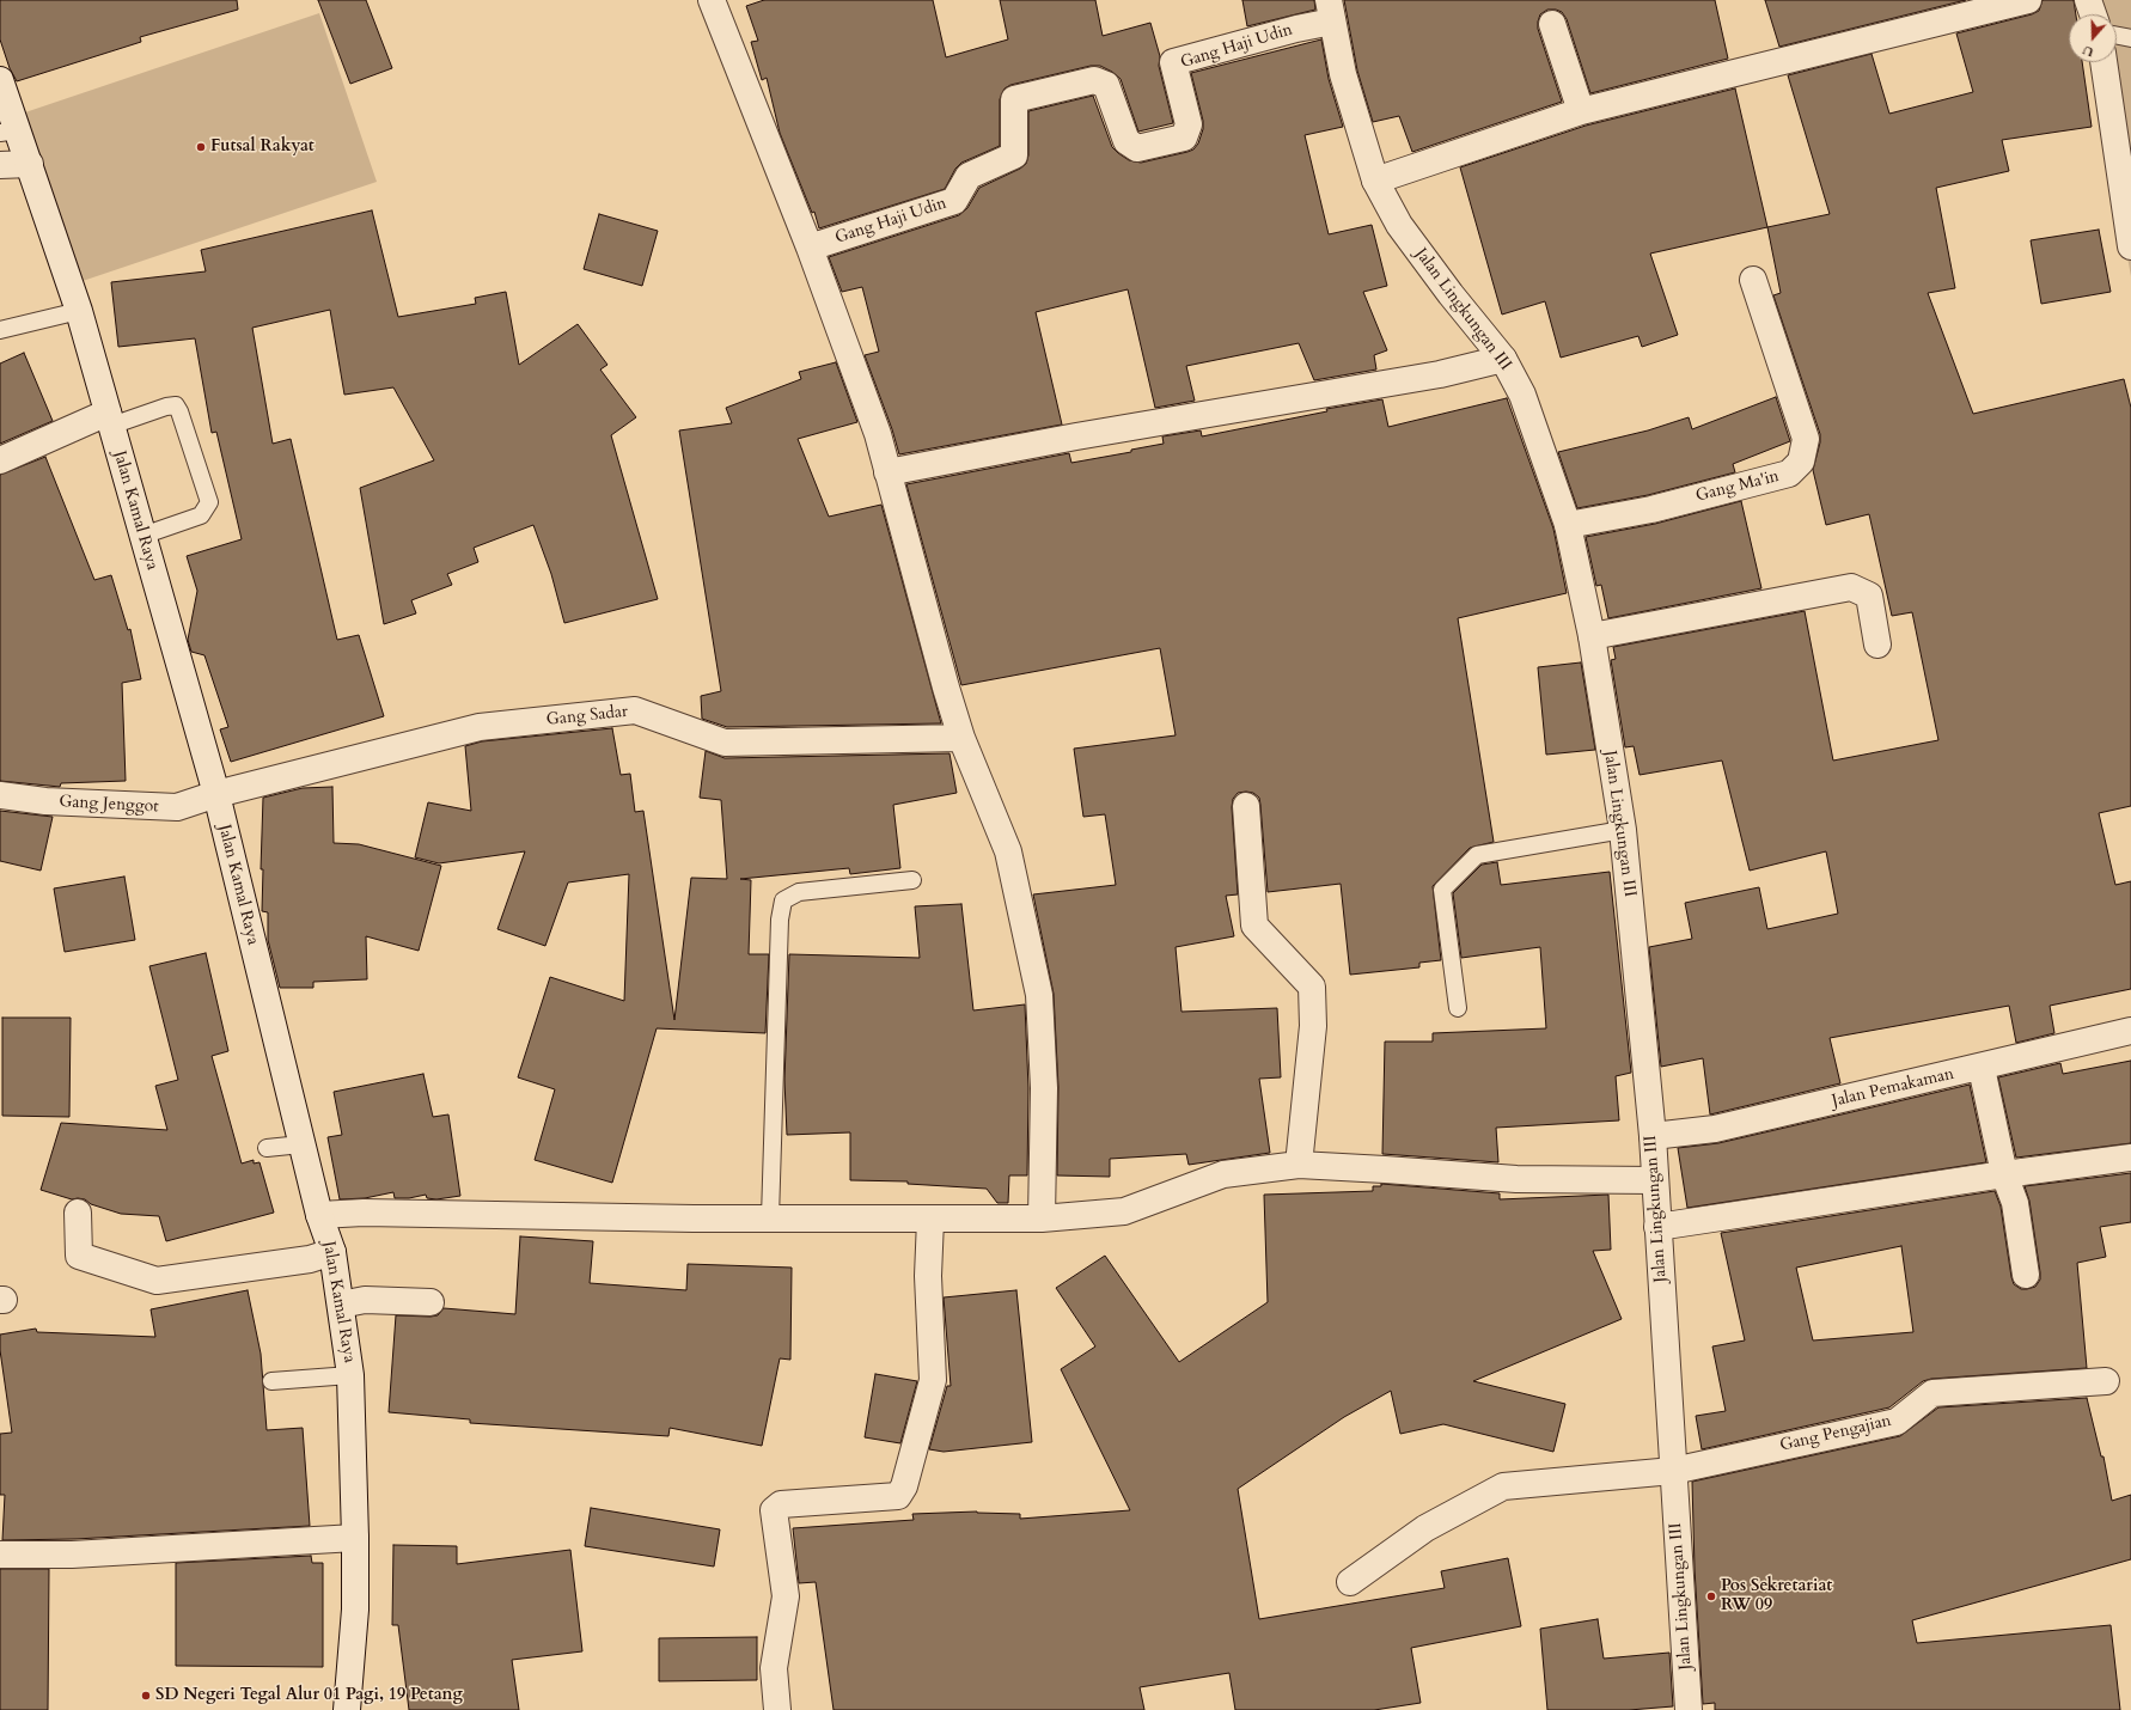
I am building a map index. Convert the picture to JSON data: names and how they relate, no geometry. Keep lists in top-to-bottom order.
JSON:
{
  "streets": {
    "street": [
      "Gang Haji Udin",
      "Jalan Lingkungan III",
      "Gang Ma'in",
      "Jalan Kamal Raya",
      "Gang Sadar",
      "Gang Jenggot",
      "Jalan Pemakaman",
      "Gang Pengajian"
    ]
  },
  "crossings": [
    ["Gang Haji Udin", "Jalan Lingkungan III"],
    ["Jalan Lingkungan III", "Gang Ma'in"],
    ["Jalan Lingkungan III", "Jalan Pemakaman"],
    ["Jalan Lingkungan III", "Gang Pengajian"],
    ["Jalan Kamal Raya", "Gang Sadar"],
    ["Jalan Kamal Raya", "Gang Jenggot"],
    ["Gang Sadar", "Gang Jenggot"]
  ],
  "places": ["Futsal Rakyat", "Pos Sekretariat RW 09", "SD Negeri Tegal Alur 01 Pagi, 19 Petang"],
  "north": "bottom"
}
